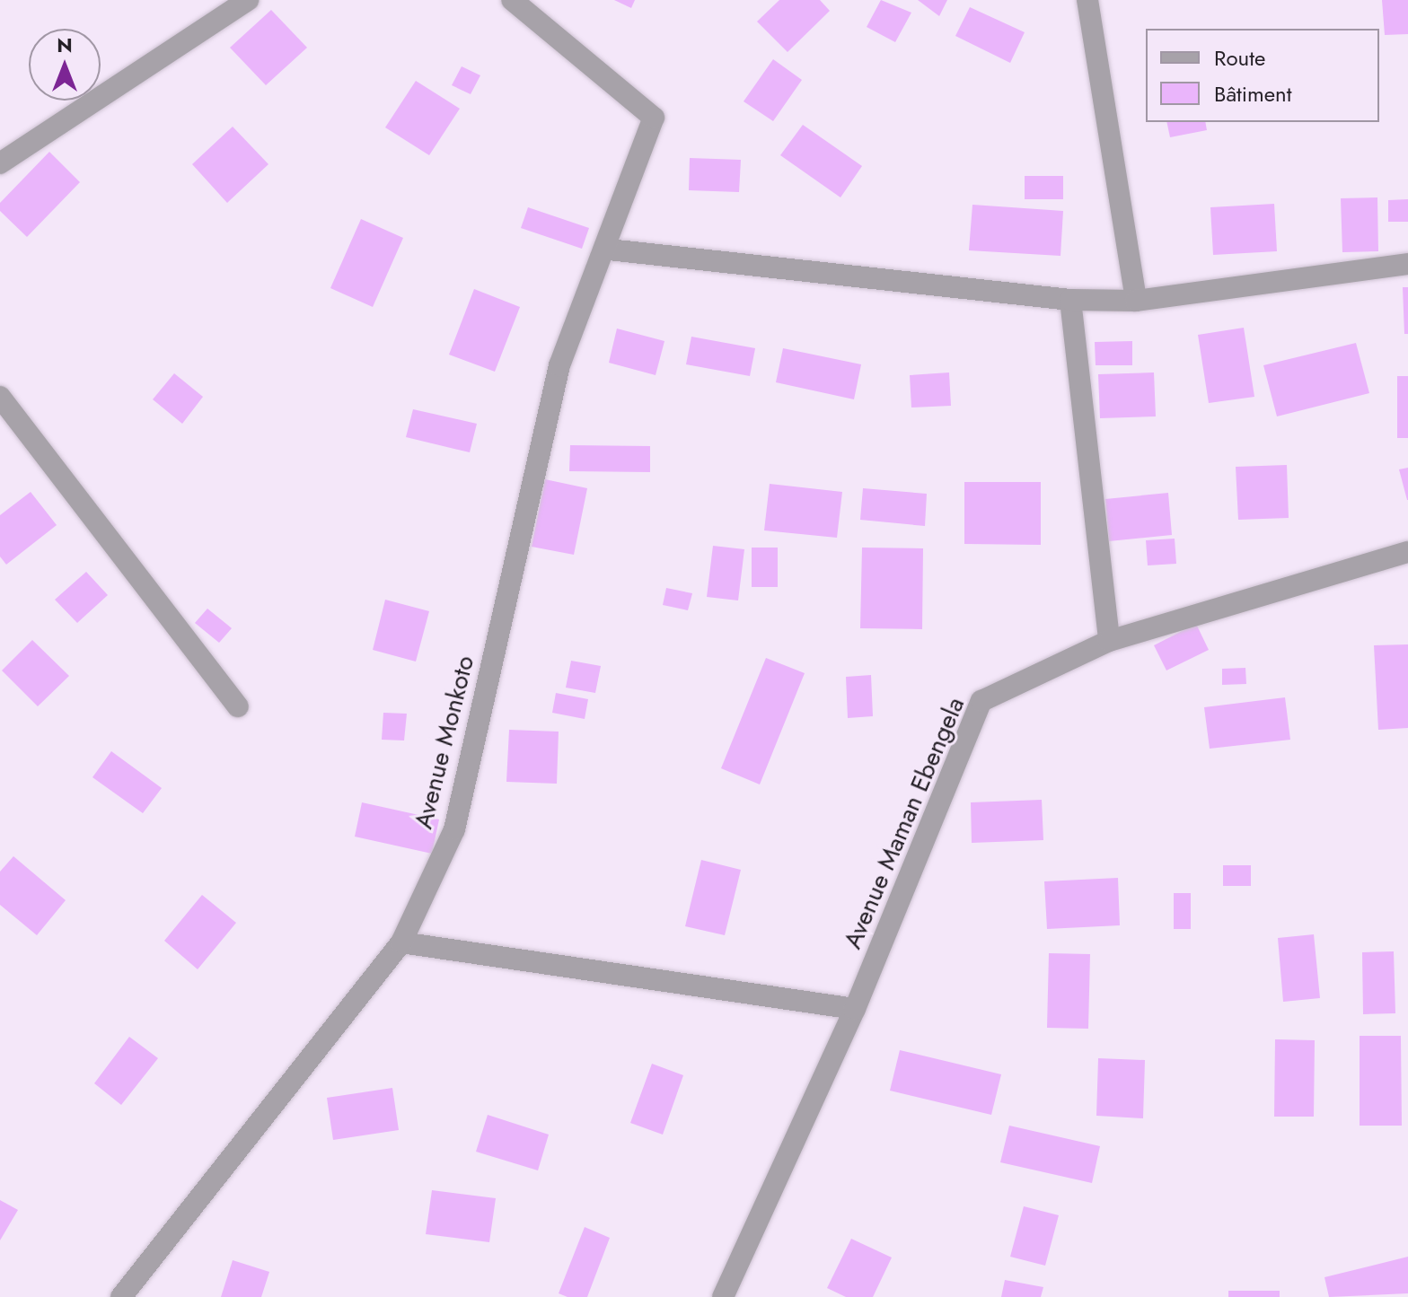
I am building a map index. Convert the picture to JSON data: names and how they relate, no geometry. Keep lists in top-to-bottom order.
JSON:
{
  "streets": {
    "street": ["Avenue Monkoto", "Avenue Maman Ebengela"]
  },
  "legend": ["Route", "Bâtiment"],
  "north": "top"
}
